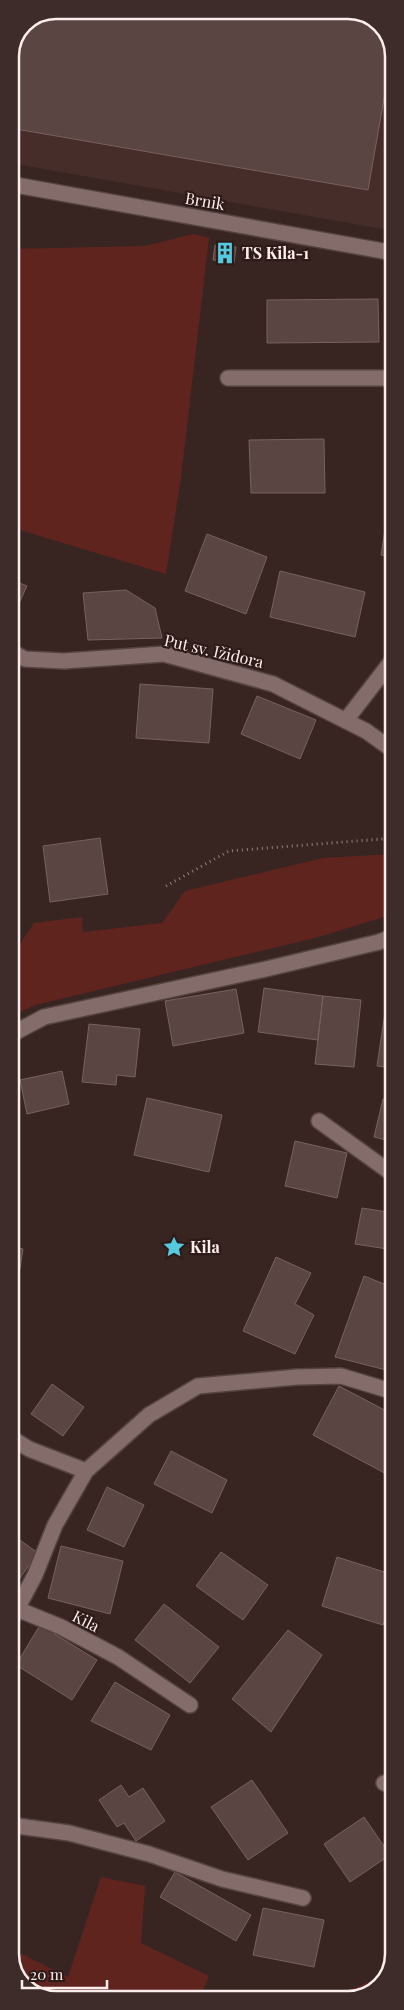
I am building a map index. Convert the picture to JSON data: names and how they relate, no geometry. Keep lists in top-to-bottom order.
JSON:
{
  "streets": {
    "street": ["Brnik", "Put sv. Ižidora", "Kila"]
  },
  "places": {
    "building": ["TS Kila-1"],
    "place": ["Kila"]
  },
  "scale_bar": "20 m"
}
